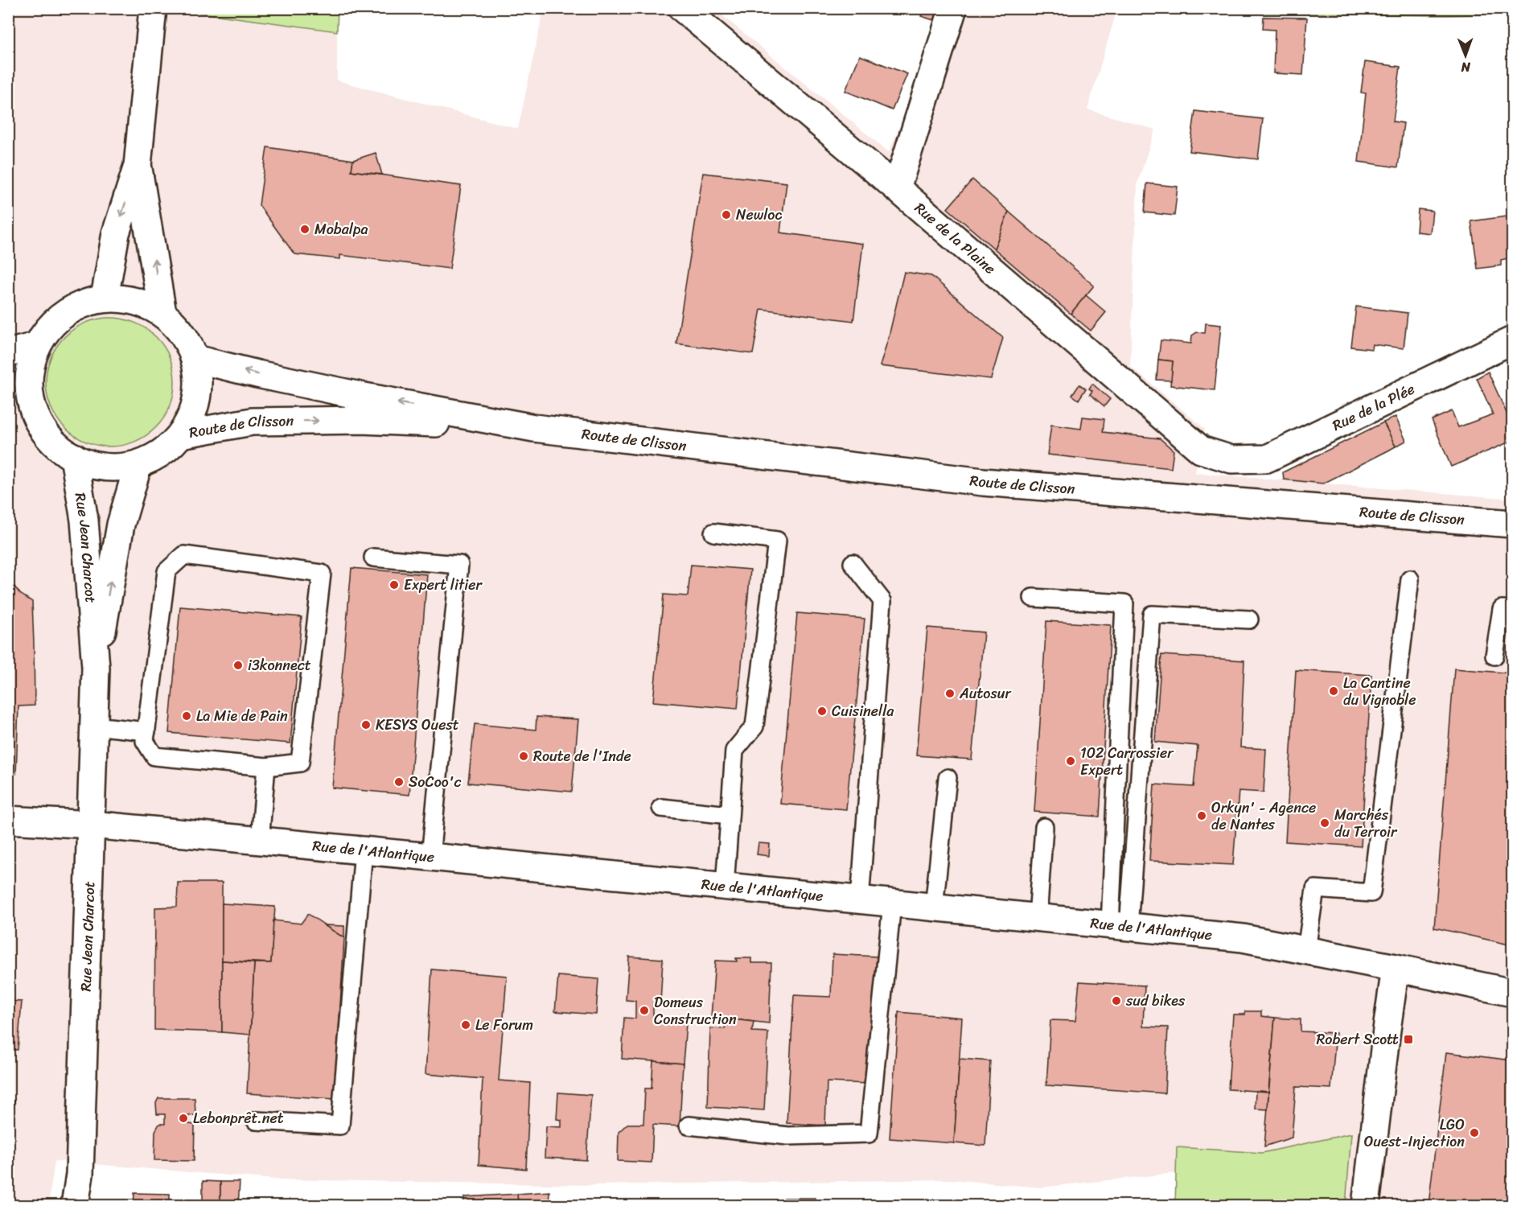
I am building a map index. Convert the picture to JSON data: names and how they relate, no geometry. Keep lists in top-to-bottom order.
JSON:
{
  "streets": {
    "street": [
      "Rue de la Plaine",
      "Rue de la Plée",
      "Route de Clisson",
      "Rue Jean Charcot",
      "Rue de l'Atlantique"
    ]
  },
  "crossings": [
    ["Rue de la Plaine", "Rue de la Plée"],
    ["Route de Clisson", "Rue Jean Charcot"],
    ["Rue Jean Charcot", "Rue de l'Atlantique"]
  ],
  "places": {
    "other": [
      "Newloc",
      "Mobalpa",
      "Expert litier",
      "i3konnect",
      "La Cantine du Vignoble",
      "Autosur",
      "Cuisinella",
      "La Mie de Pain",
      "KESYS Ouest",
      "Route de l'Inde",
      "102 Carrossier Expert",
      "SoCoo'c",
      "Orkyn' - Agence de Nantes",
      "Marchés du Terroir",
      "sud bikes",
      "Domeus Construction",
      "Le Forum",
      "Lebonprêt.net",
      "LGO Ouest-Injection"
    ],
    "transit": ["Robert Scott"]
  },
  "north": "bottom"
}
